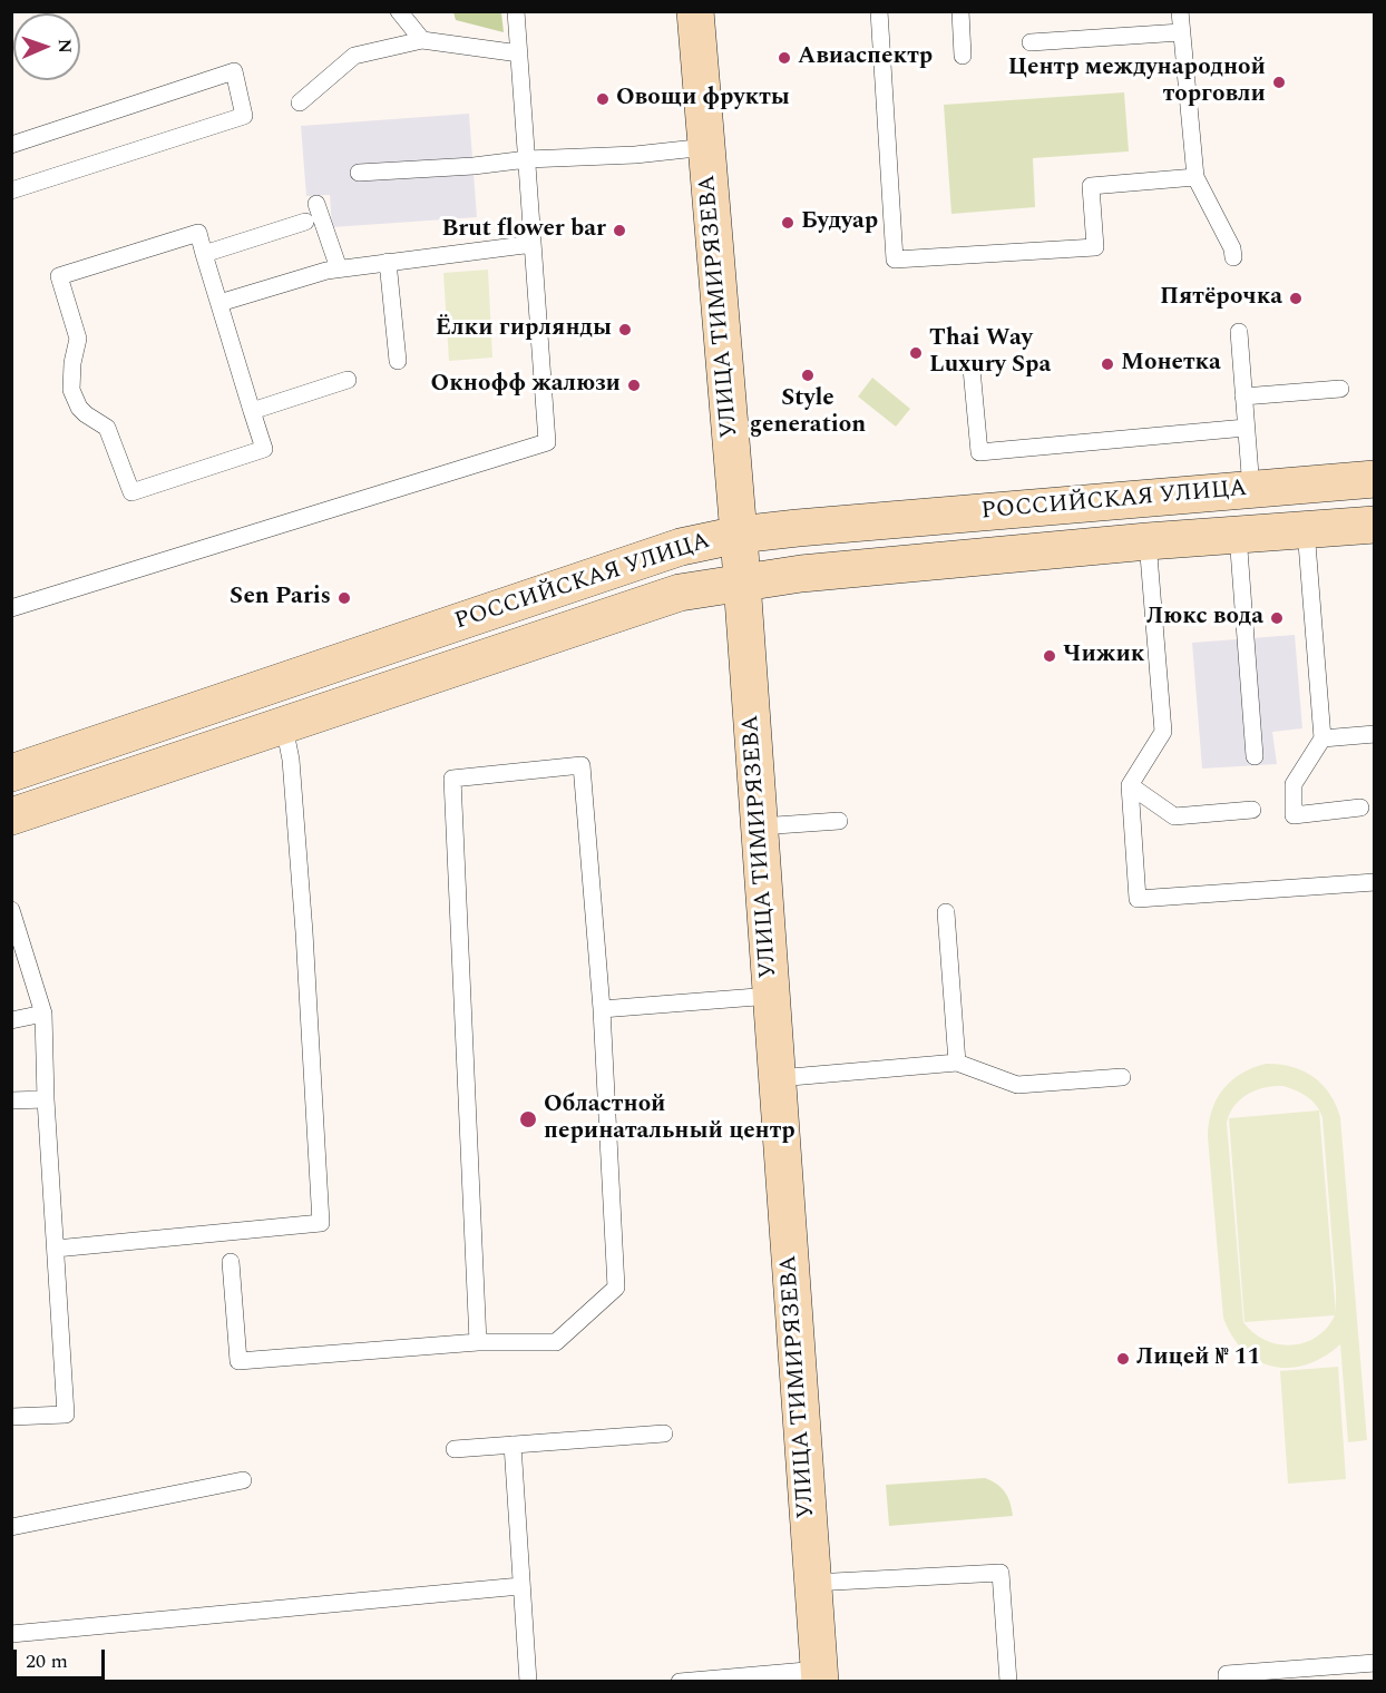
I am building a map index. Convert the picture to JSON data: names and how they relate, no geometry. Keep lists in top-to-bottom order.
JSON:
{
  "streets": {
    "main road": ["УЛИЦА ТИМИРЯЗЕВА", "РОССИЙСКАЯ УЛИЦА"]
  },
  "crossings": [
    ["УЛИЦА ТИМИРЯЗЕВА", "РОССИЙСКАЯ УЛИЦА"]
  ],
  "places": [
    "Авиаспектр",
    "Центр международной торговли",
    "Овощи фрукты",
    "Будуар",
    "Brut flower bar",
    "Пятёрочка",
    "Ёлки гирлянды",
    "Thai Way Luxury Spa",
    "Монетка",
    "Style generation",
    "Окнофф жалюзи",
    "Sen Paris",
    "Люкс вода",
    "Чижик",
    "Областной перинатальный центр",
    "Лицей № 11"
  ],
  "scale_bar": "20 m",
  "north": "right"
}
